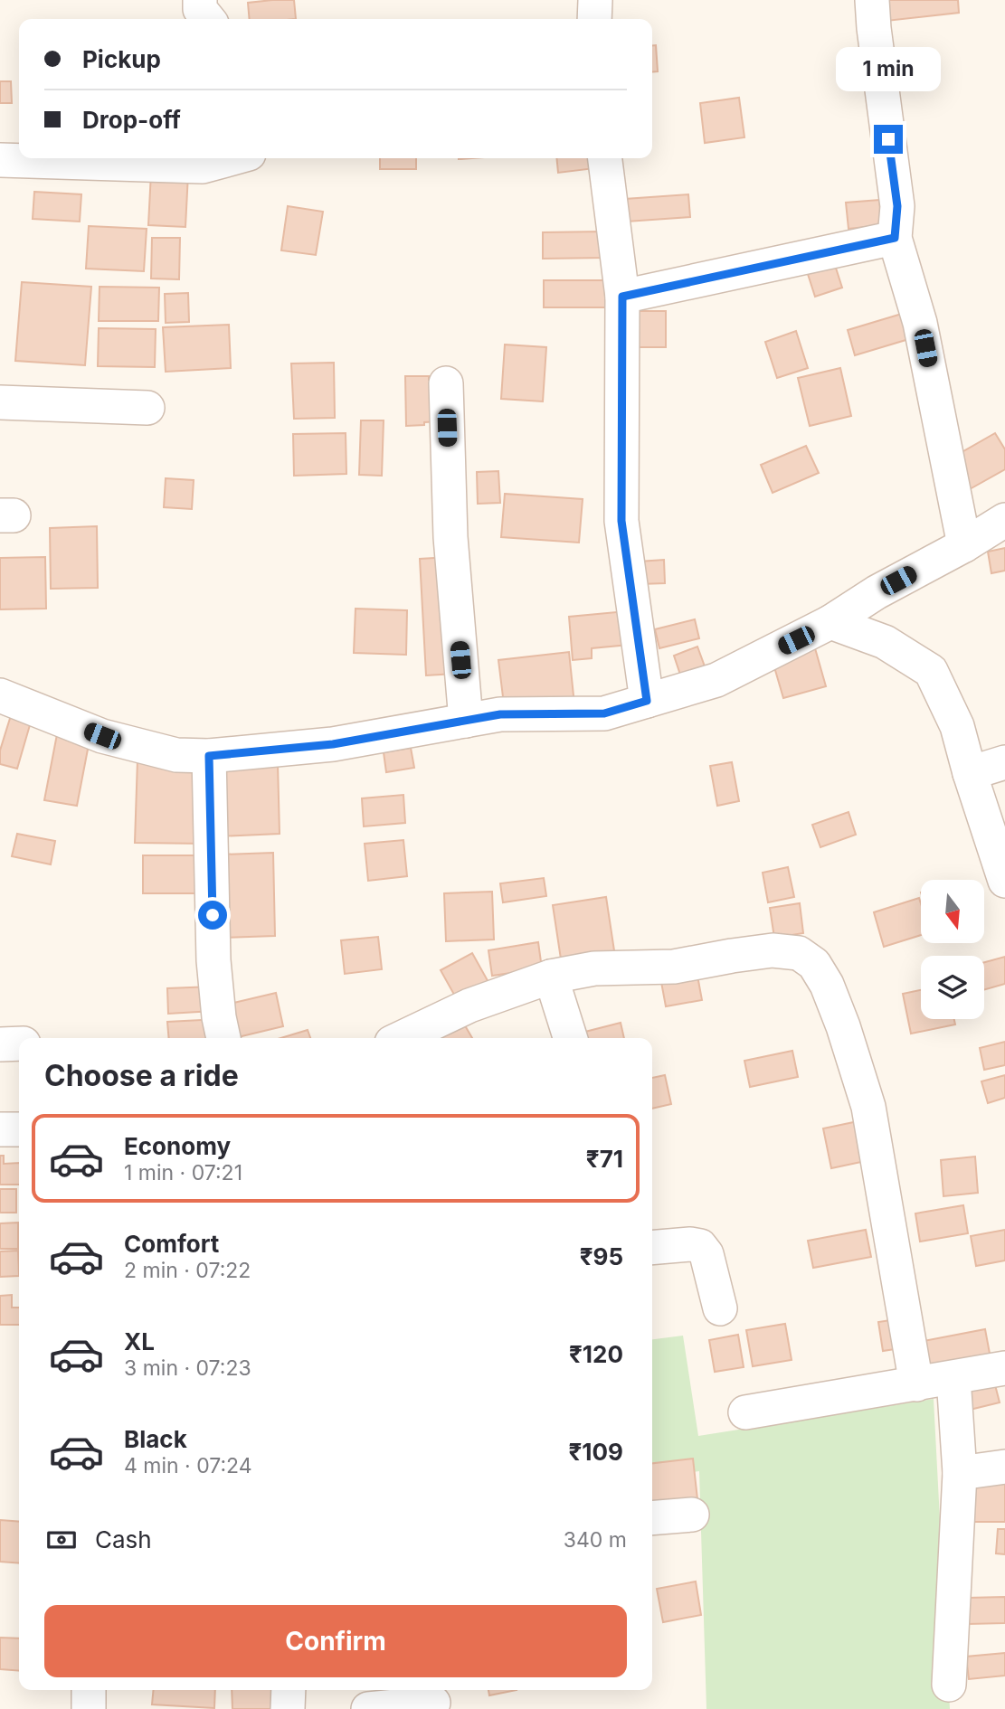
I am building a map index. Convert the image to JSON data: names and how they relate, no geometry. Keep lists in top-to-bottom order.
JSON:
{
  "north": "bottom",
  "page": {
    "banner": ["Pickup", "Drop-off"],
    "bubble": "1 min",
    "heading": "Choose a ride",
    "list": [
      {
        "name": "Economy",
        "note": "1 min · 07:21",
        "value": "₹71"
      },
      {
        "name": "Comfort",
        "note": "2 min · 07:22",
        "value": "₹95"
      },
      {
        "name": "XL",
        "note": "3 min · 07:23",
        "value": "₹120"
      },
      {
        "name": "Black",
        "note": "4 min · 07:24",
        "value": "₹109"
      }
    ],
    "pay": ["Cash", "340 m"],
    "buttons": "Confirm"
  }
}
